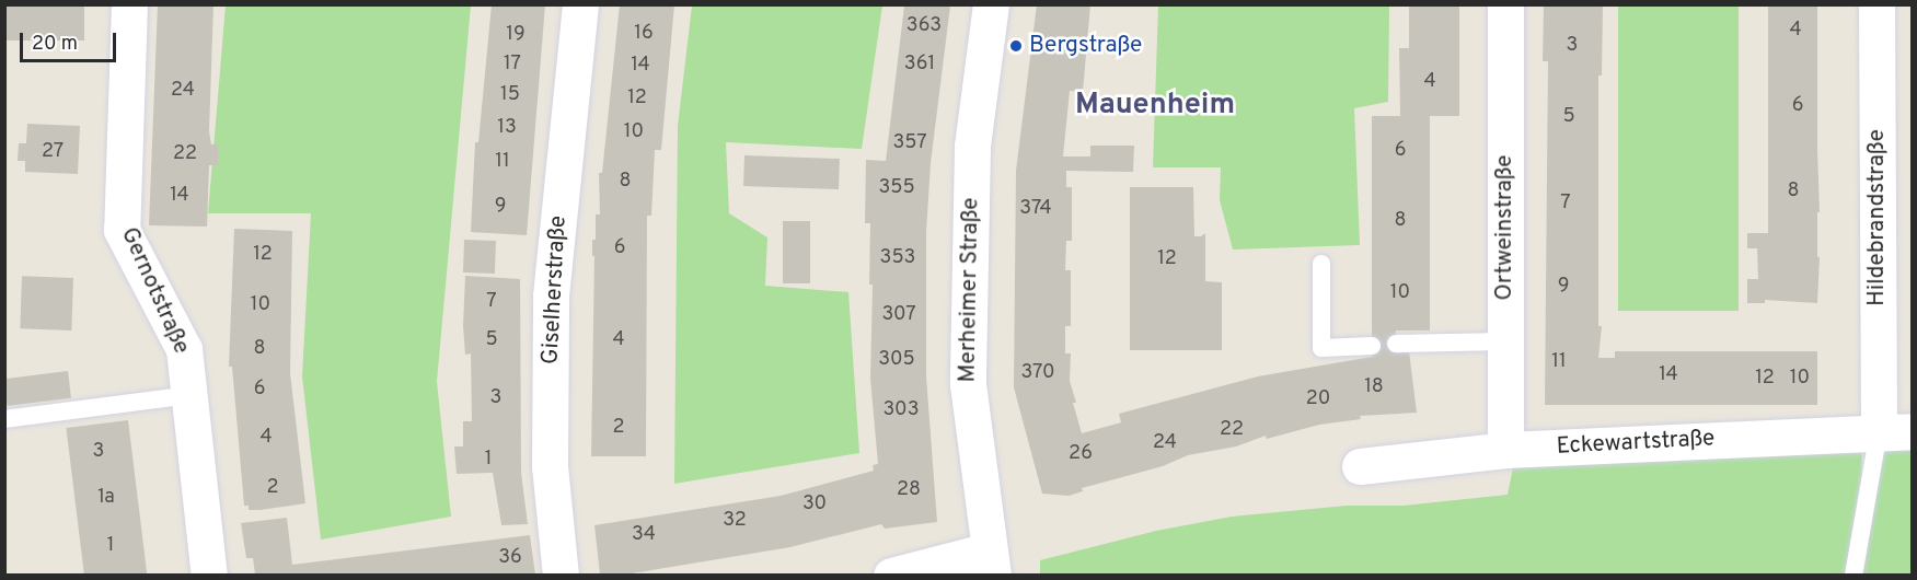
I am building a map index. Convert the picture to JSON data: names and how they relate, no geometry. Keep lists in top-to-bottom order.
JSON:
{
  "streets": {
    "street": [
      "Hildebrandstraße",
      "Ortweinstraße",
      "Giselherstraße",
      "Merheimer Straße",
      "Gernotstraße",
      "Eckewartstraße"
    ]
  },
  "crossings": [
    ["Hildebrandstraße", "Eckewartstraße"],
    ["Ortweinstraße", "Eckewartstraße"]
  ],
  "districts": ["Mauenheim"],
  "places": ["Bergstraße"],
  "house_numbers": [
    "363",
    "4",
    "16",
    "19",
    "3",
    "17",
    "361",
    "14",
    "4",
    "24",
    "15",
    "12",
    "6",
    "5",
    "13",
    "10",
    "357",
    "6",
    "27",
    "22",
    "11",
    "8",
    "355",
    "8",
    "14",
    "7",
    "9",
    "374",
    "8",
    "6",
    "12",
    "353",
    "12",
    "9",
    "10",
    "7",
    "10",
    "307",
    "5",
    "4",
    "8",
    "305",
    "11",
    "370",
    "14",
    "12",
    "10",
    "18",
    "6",
    "3",
    "20",
    "303",
    "2",
    "22",
    "4",
    "24",
    "3",
    "26",
    "1",
    "2",
    "28",
    "1a",
    "30",
    "32",
    "34",
    "1",
    "36"
  ],
  "scale_bar": "20 m"
}
